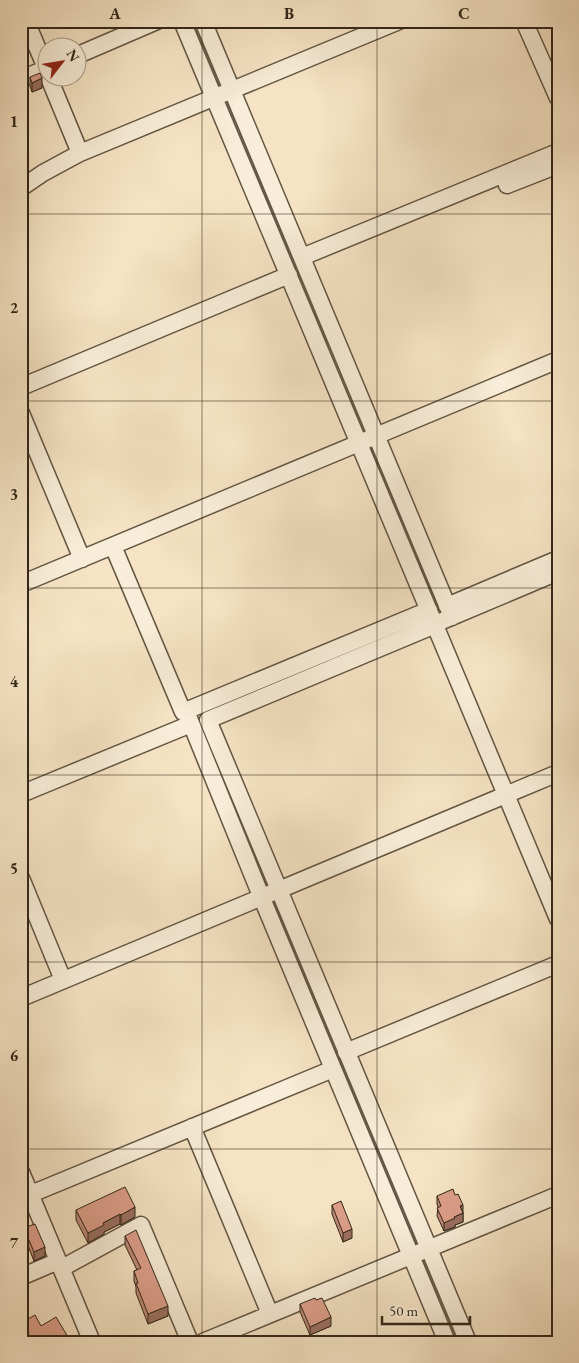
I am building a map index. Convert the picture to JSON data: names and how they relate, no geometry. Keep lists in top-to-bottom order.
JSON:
{
  "scale_bar": "50 m",
  "north": "top right",
  "grid": {
    "columns": ["A", "B", "C"],
    "rows": [
      "1",
      "2",
      "3",
      "4",
      "5",
      "6",
      "7"
    ]
  }
}
